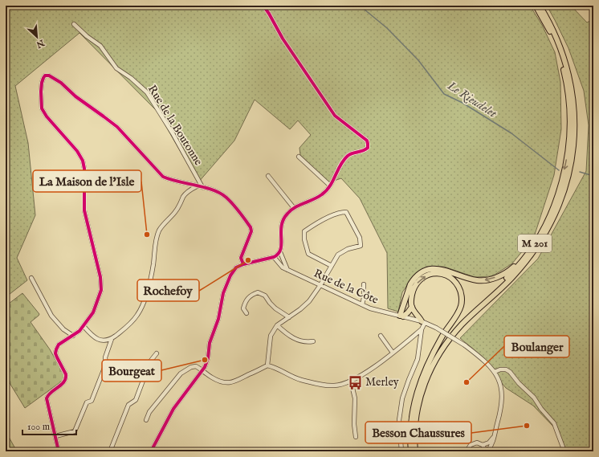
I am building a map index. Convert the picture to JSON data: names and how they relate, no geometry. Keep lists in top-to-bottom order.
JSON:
{
  "streets": {
    "highway": ["M 201"],
    "street": ["Rue de la Boutonne", "Rue de la Côte"]
  },
  "water": ["Le Rieudelet"],
  "places": {
    "other": [
      "La Maison de l'Isle",
      "Rochefoy",
      "Bourgeat",
      "Boulanger",
      "Besson Chaussures"
    ],
    "bus stop": ["Merley"]
  },
  "scale_bar": "100 m",
  "north": "bottom right"
}
